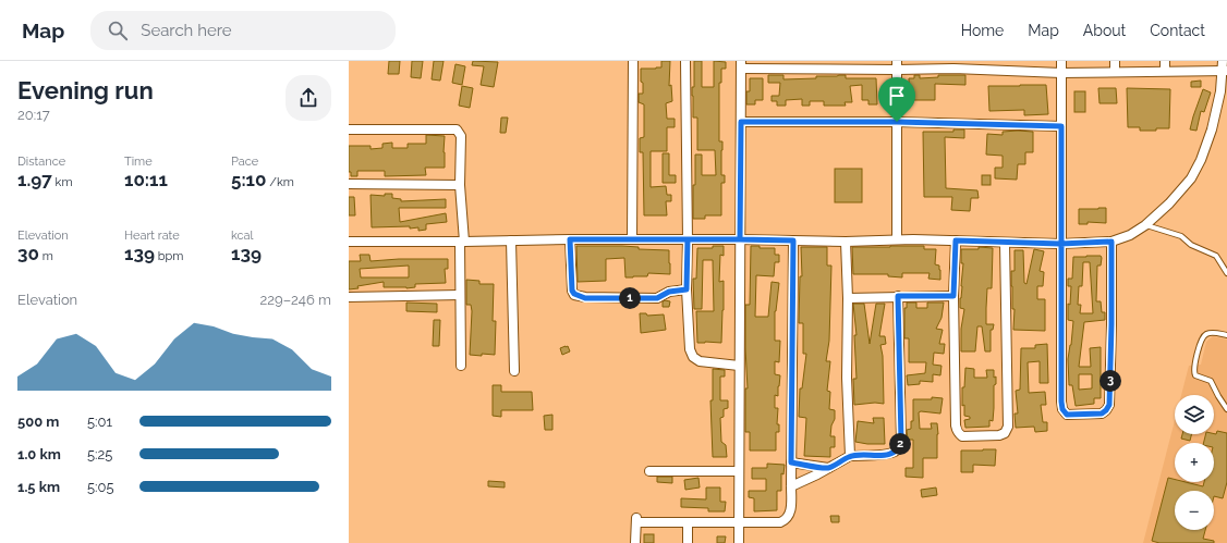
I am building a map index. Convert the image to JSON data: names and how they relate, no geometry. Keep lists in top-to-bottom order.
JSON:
{
  "page": {
    "header": "Map",
    "search": "Search here",
    "nav": [
      "Home",
      "Map",
      "About",
      "Contact"
    ],
    "heading": ["Evening run", "20:17"],
    "stats": [
      ["Distance", "1.97 km"],
      ["Time", "10:11"],
      ["Pace", "5:10 /km"],
      ["Elevation", "30 m"],
      ["Heart rate", "139 bpm"],
      ["kcal", "139"]
    ],
    "chart": ["Elevation", "229–246 m"],
    "pins": ["1", "3", "2"],
    "map_buttons": ["+", "−"],
    "list": [
      {
        "name": "500 m",
        "note": "5:01"
      },
      {
        "name": "1.0 km",
        "note": "5:25"
      },
      {
        "name": "1.5 km",
        "note": "5:05"
      }
    ]
  }
}
